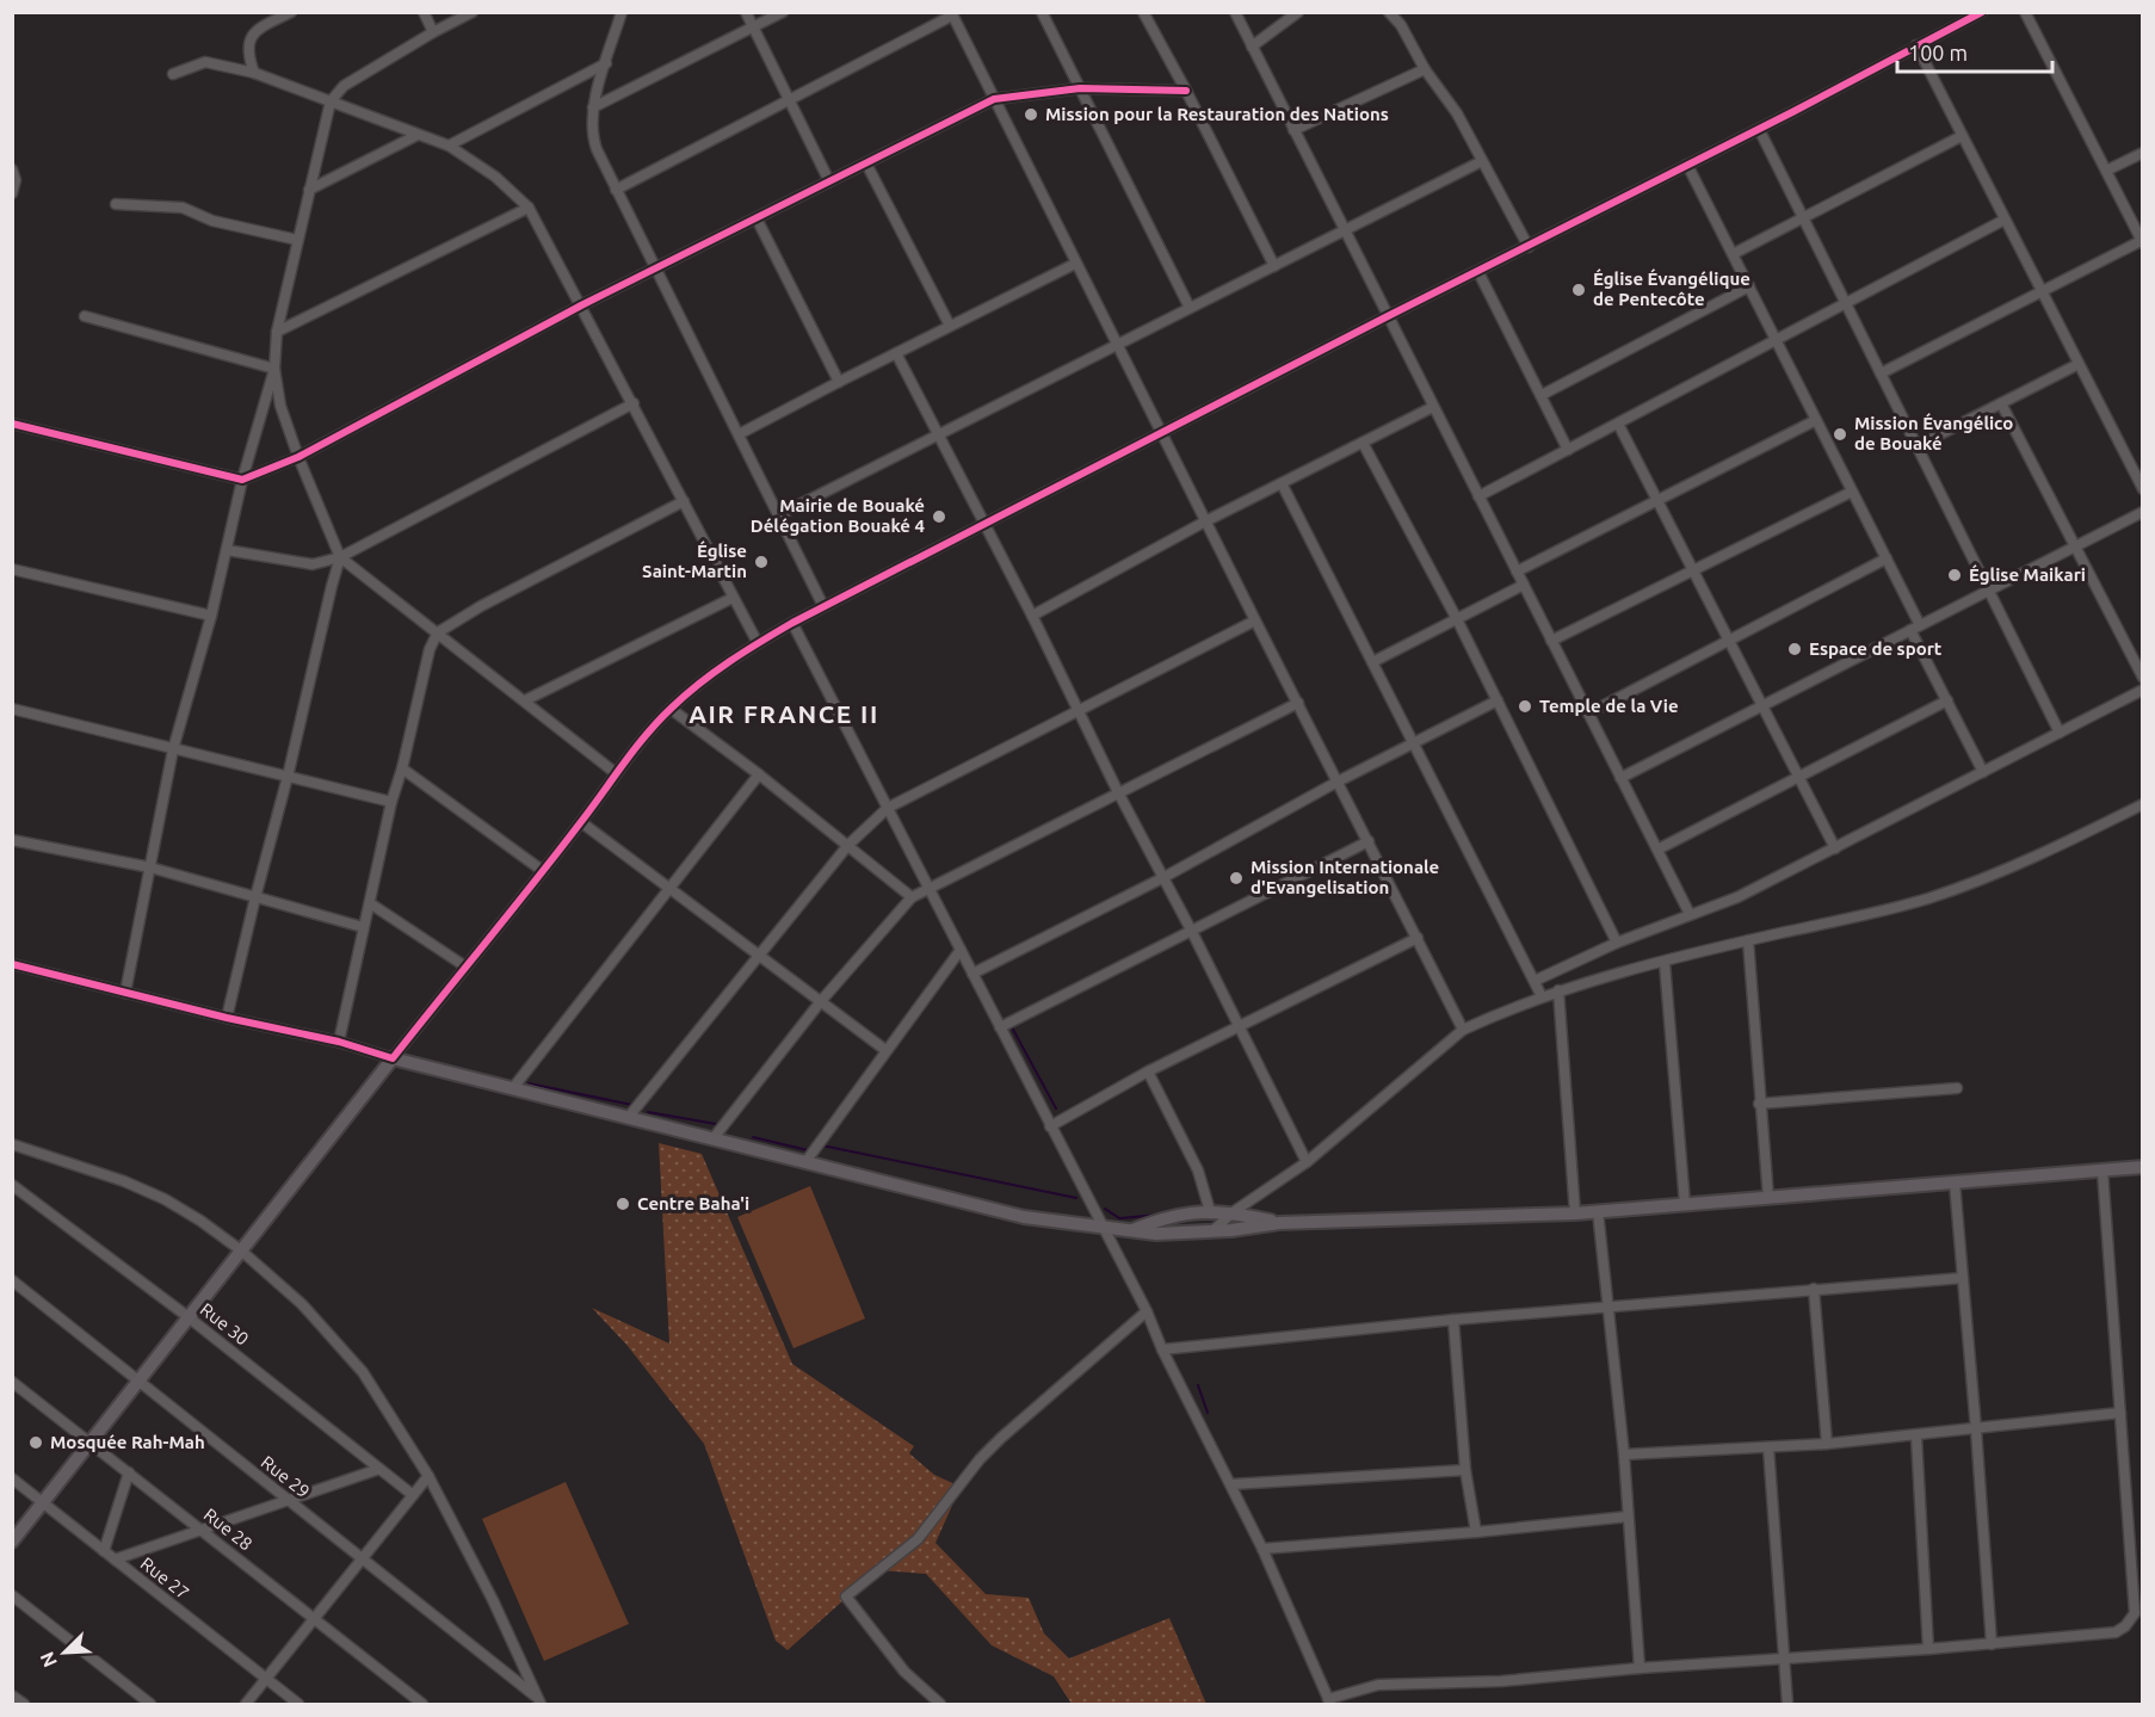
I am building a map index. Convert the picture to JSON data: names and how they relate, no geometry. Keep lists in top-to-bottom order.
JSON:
{
  "streets": {
    "street": [
      "Rue 30",
      "Rue 29",
      "Rue 28",
      "Rue 27"
    ]
  },
  "districts": ["AIR FRANCE II"],
  "places": [
    "Mission pour la Restauration des Nations",
    "Église Évangélique de Pentecôte",
    "Mission Évangélico de Bouaké",
    "Mairie de Bouaké Délégation Bouaké 4",
    "Église Saint-Martin",
    "Église Maikari",
    "Espace de sport",
    "Temple de la Vie",
    "Mission Internationale d'Evangelisation",
    "Centre Baha'i",
    "Mosquée Rah-Mah"
  ],
  "scale_bar": "100 m",
  "north": "bottom left"
}
